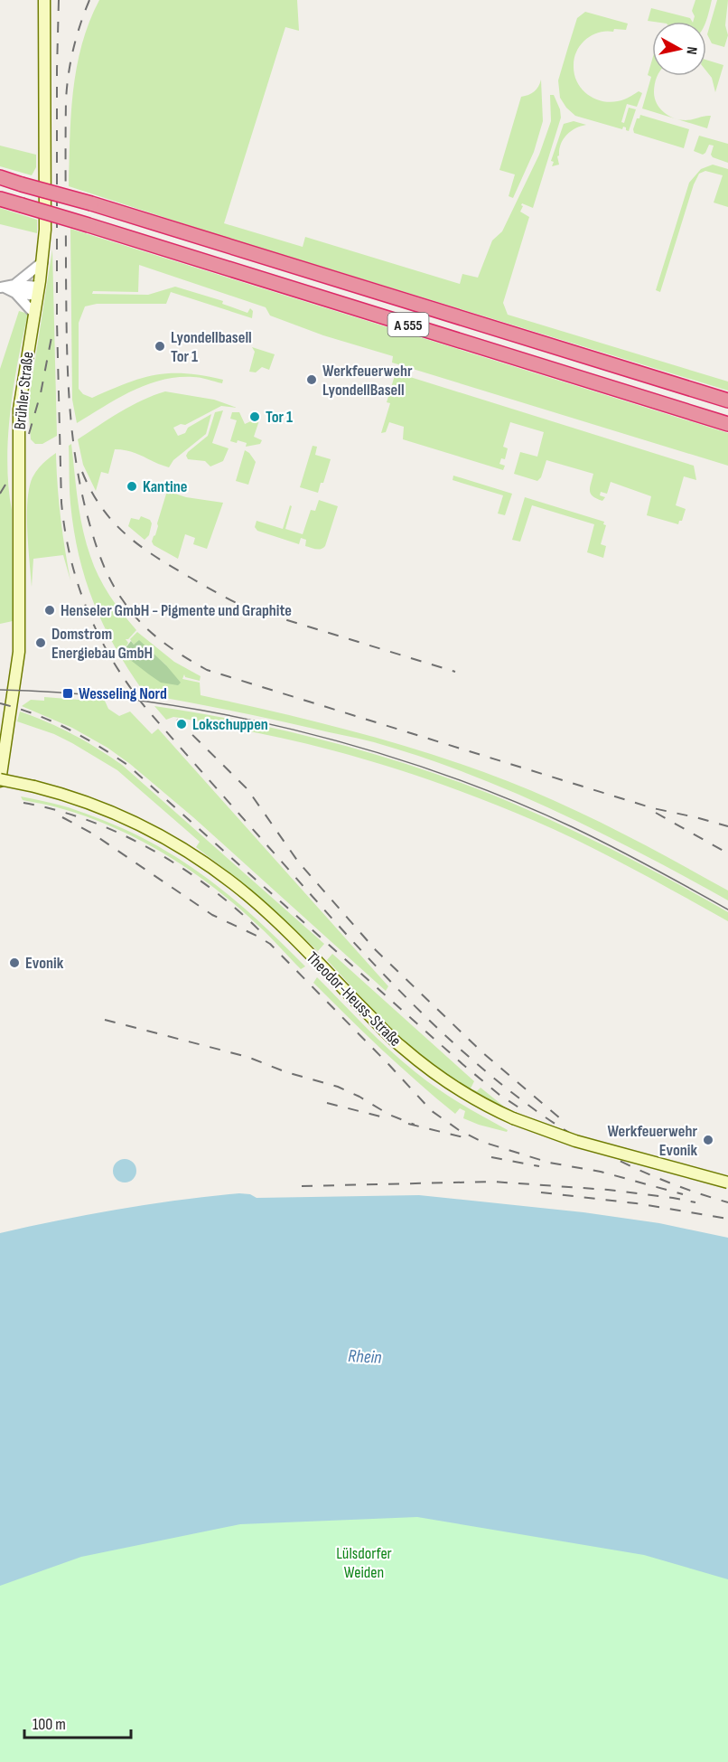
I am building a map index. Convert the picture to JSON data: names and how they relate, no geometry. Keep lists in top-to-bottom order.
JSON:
{
  "streets": {
    "highway": ["A 555"],
    "main road": ["Brühler Straße", "Theodor-Heuss-Straße"]
  },
  "crossings": [
    ["Brühler Straße", "Theodor-Heuss-Straße"]
  ],
  "water": ["Rhein"],
  "parks": ["Lülsdorfer Weiden"],
  "places": {
    "other": [
      "Lyondellbasell Tor 1",
      "Werkfeuerwehr LyondellBasell",
      "Tor 1",
      "Kantine",
      "Henseler GmbH - Pigmente und Graphite",
      "Domstrom Energiebau GmbH",
      "Lokschuppen",
      "Evonik",
      "Werkfeuerwehr Evonik"
    ],
    "transit": ["Wesseling Nord"]
  },
  "scale_bar": "100 m",
  "north": "right"
}
